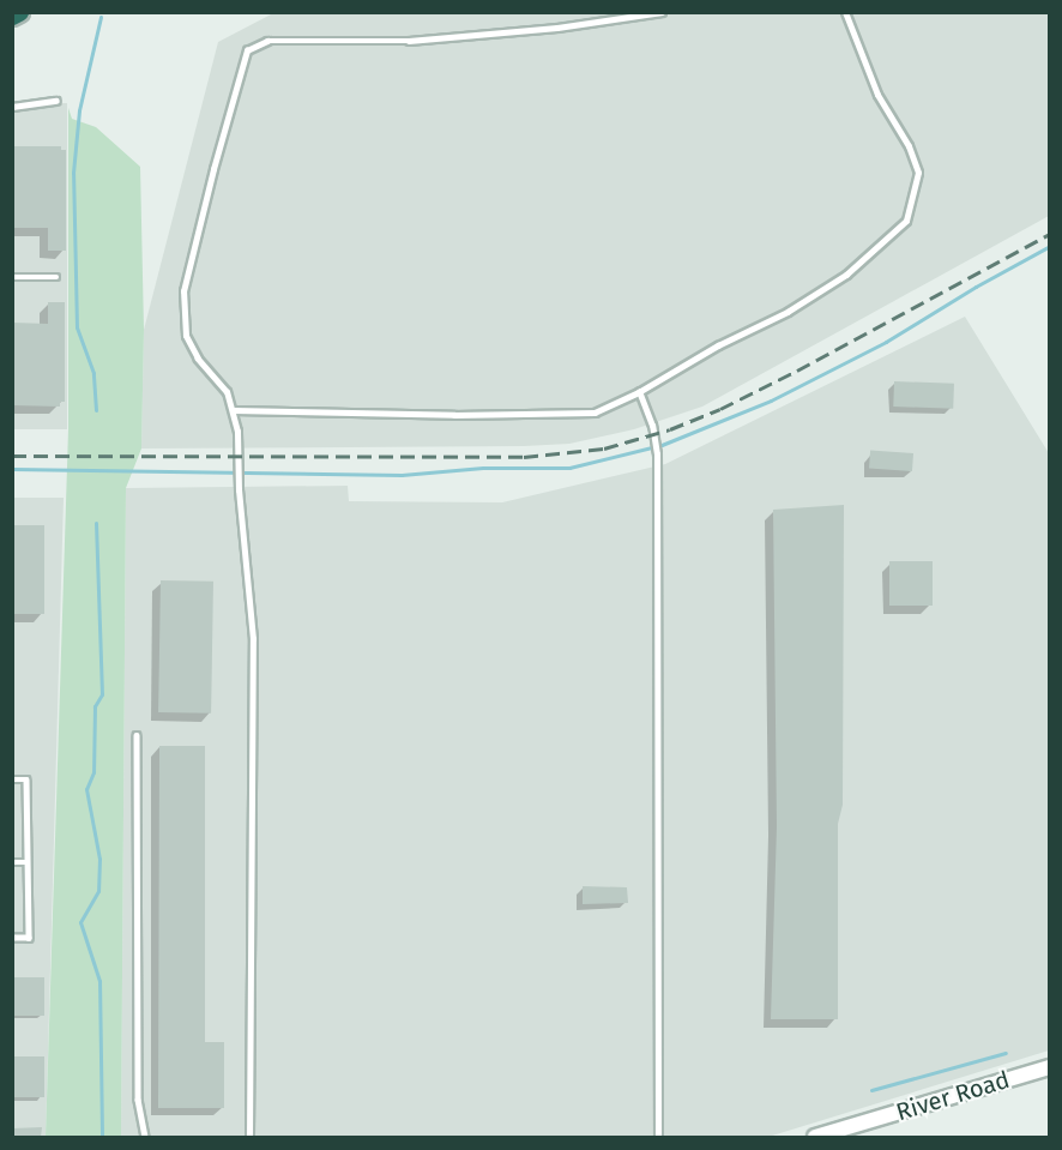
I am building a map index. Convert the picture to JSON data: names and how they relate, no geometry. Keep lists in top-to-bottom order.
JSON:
{
  "streets": {
    "main road": ["River Road"]
  }
}
